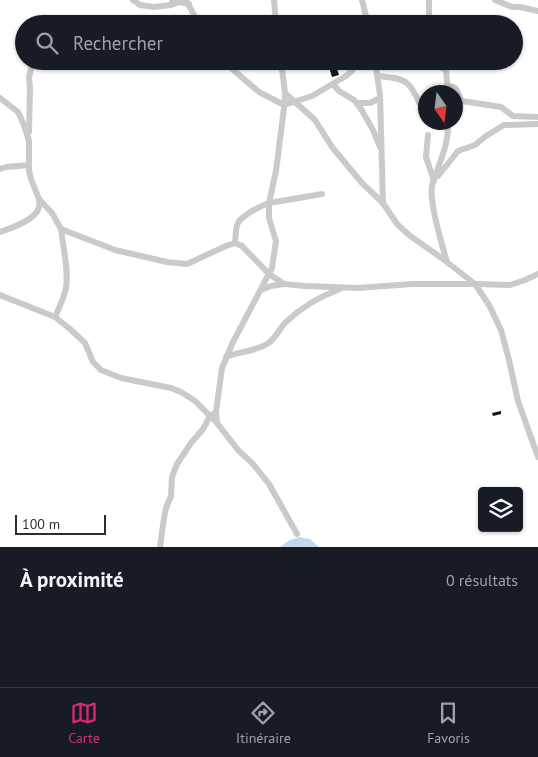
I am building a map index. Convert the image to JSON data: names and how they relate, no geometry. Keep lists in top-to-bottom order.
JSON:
{
  "scale_bar": "100 m",
  "north": "bottom",
  "page": {
    "search": "Rechercher",
    "scale": "100 m",
    "heading": ["À proximité", "0 résultats"],
    "nav": ["Carte", "Itinéraire", "Favoris"]
  }
}
